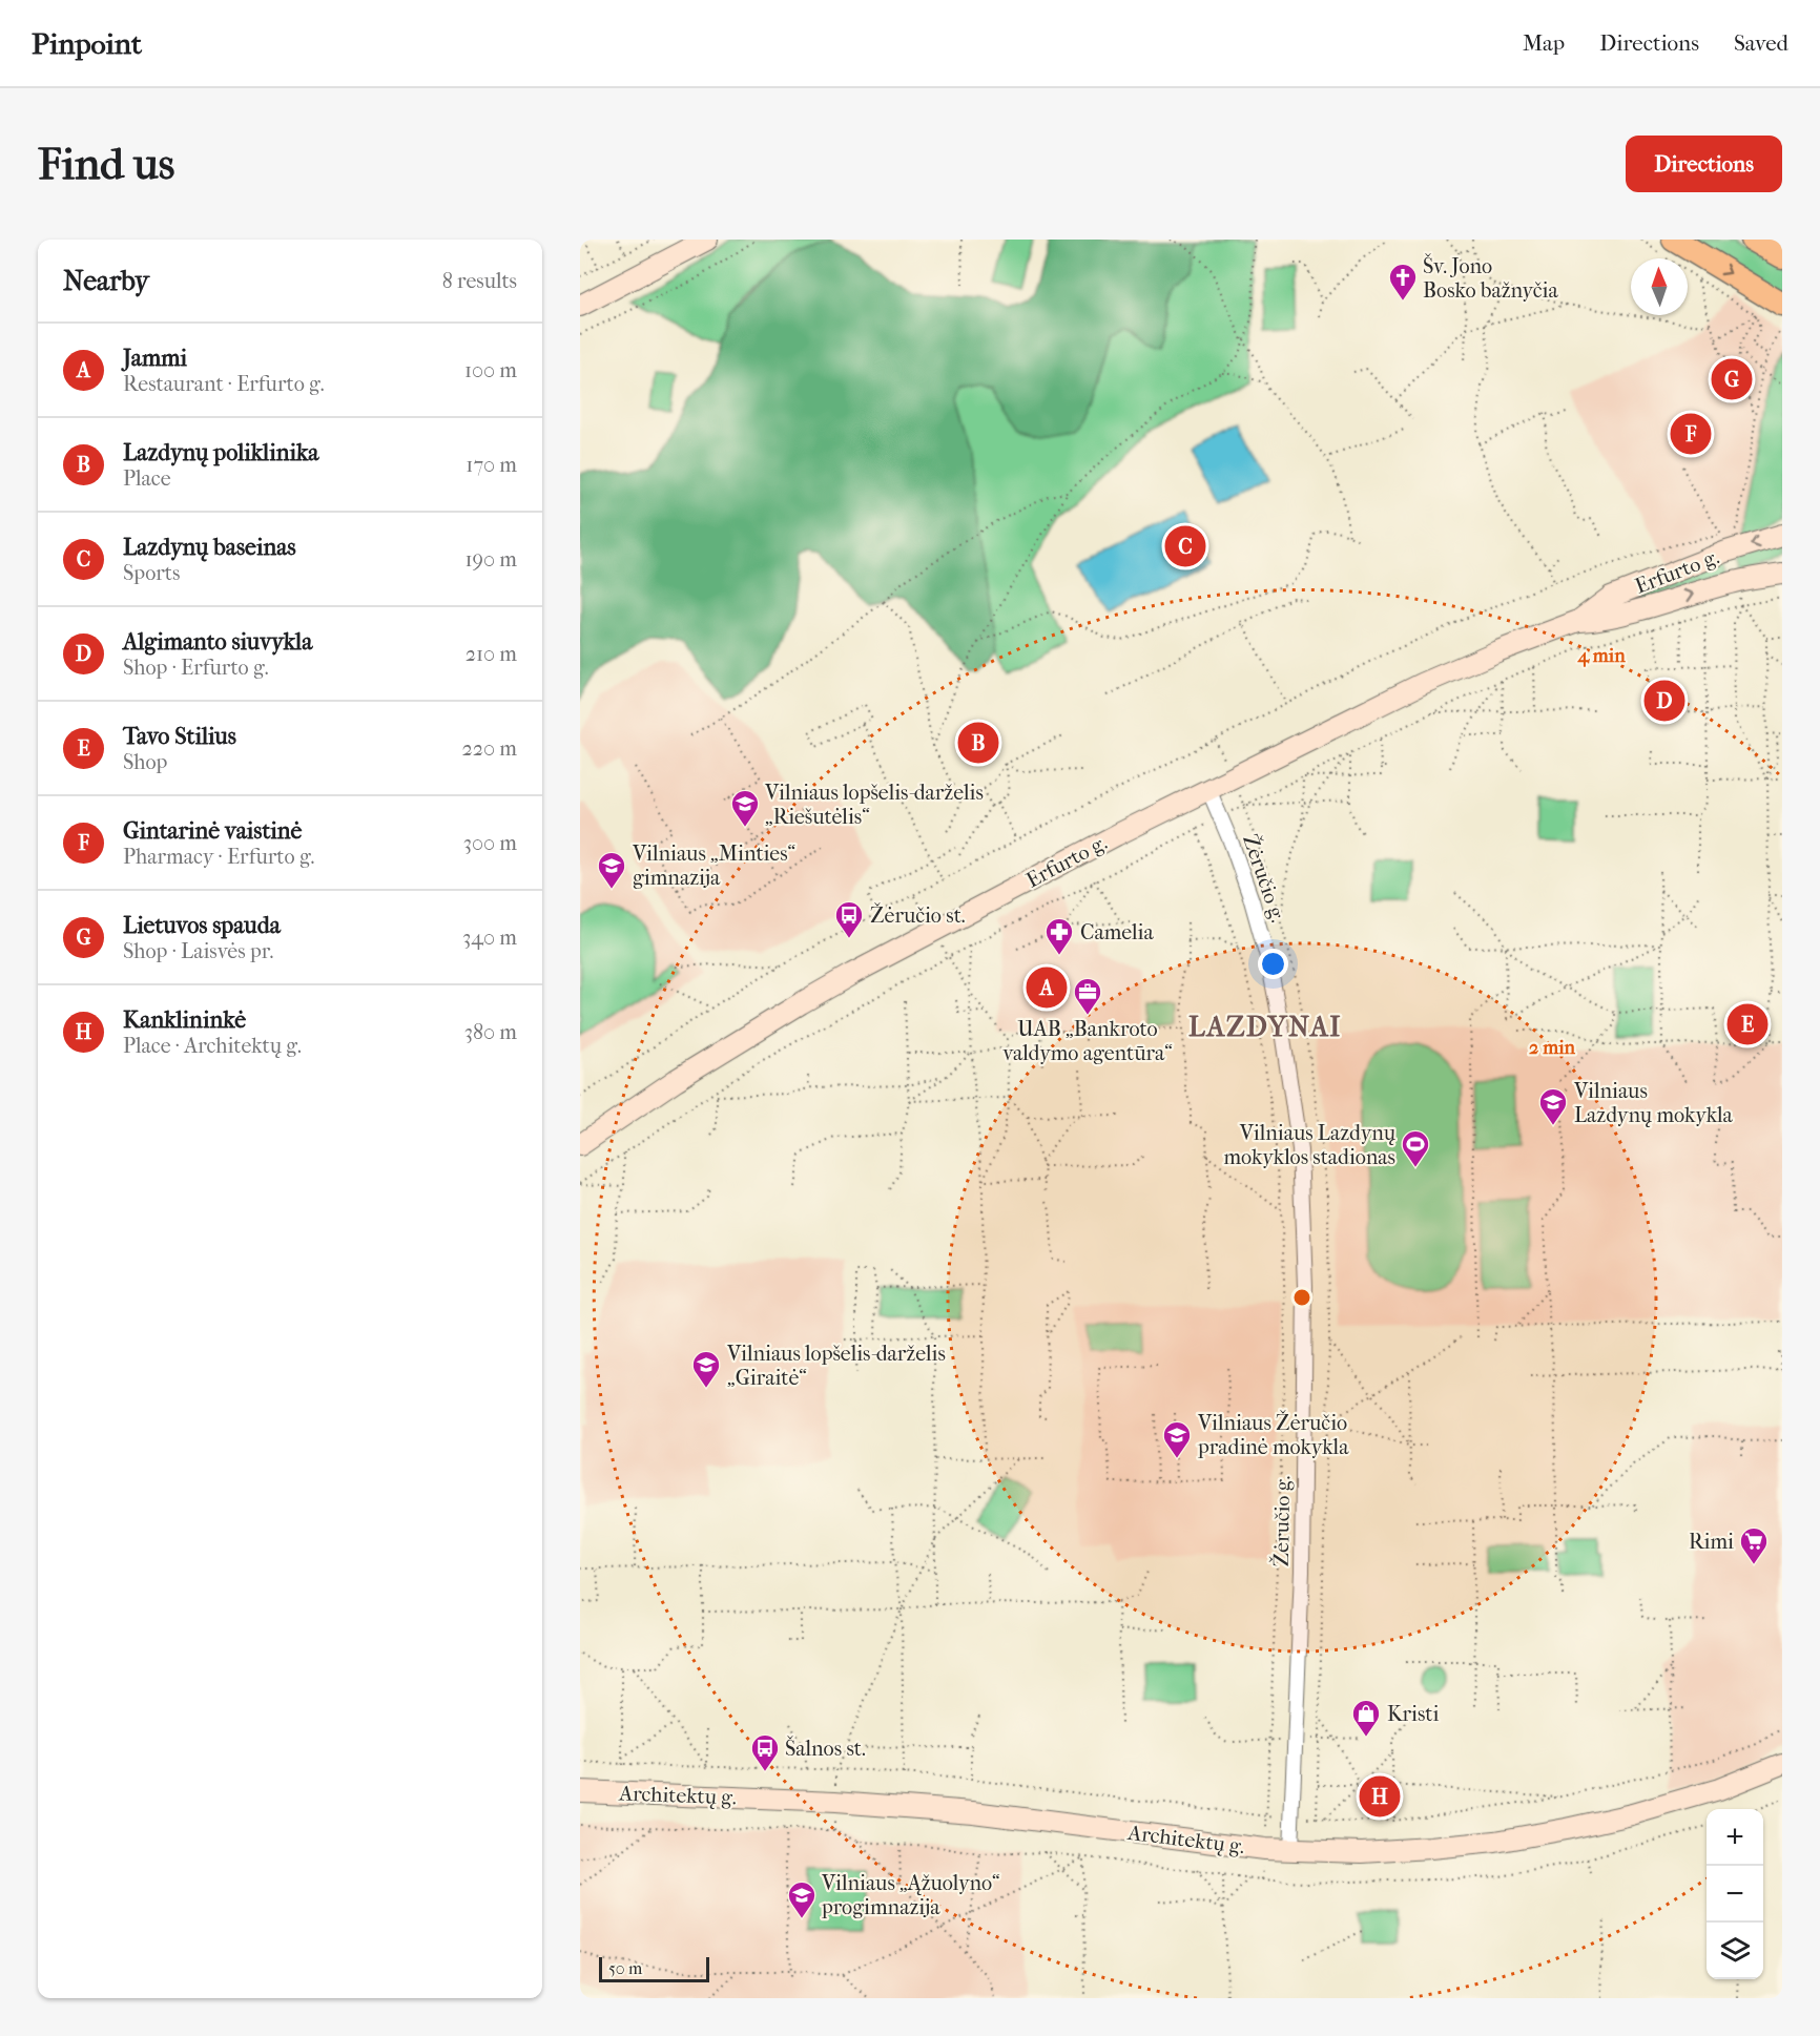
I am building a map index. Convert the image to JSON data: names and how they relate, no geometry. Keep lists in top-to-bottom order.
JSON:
{
  "streets": {
    "street": ["Erfurto g.", "Žėručio g.", "Architektų g."]
  },
  "crossings": [
    ["Erfurto g.", "Žėručio g."],
    ["Žėručio g.", "Architektų g."]
  ],
  "districts": ["LAZDYNAI"],
  "places": {
    "church": ["Šv. Jono Bosko bažnyčia"],
    "school or university": [
      "Vilniaus lopšelis-darželis „Riešutėlis“",
      "Vilniaus „Minties“ gimnazija",
      "Vilniaus Lazdynų mokykla",
      "Vilniaus lopšelis-darželis „Giraitė“",
      "Vilniaus Žėručio pradinė mokykla",
      "Vilniaus „Ąžuolyno“ progimnazija"
    ],
    "bus stop": ["Žėručio st.", "Šalnos st."],
    "pharmacy": ["Camelia"],
    "office": ["UAB „Bankroto valdymo agentūra“"],
    "sports": ["Vilniaus Lazdynų mokyklos stadionas"],
    "supermarket": ["Rimi"],
    "shop": ["Kristi"]
  },
  "scale_bar": "50 m",
  "north": "top",
  "page": {
    "header": "Pinpoint",
    "nav": ["Map", "Directions", "Saved"],
    "buttons": "Directions",
    "title": "Find us",
    "heading": ["Nearby", "8 results"],
    "list": [
      {
        "mark": "A",
        "name": "Jammi",
        "note": "Restaurant · Erfurto g.",
        "value": "100 m"
      },
      {
        "mark": "B",
        "name": "Lazdynų poliklinika",
        "note": "Place",
        "value": "170 m"
      },
      {
        "mark": "C",
        "name": "Lazdynų baseinas",
        "note": "Sports",
        "value": "190 m"
      },
      {
        "mark": "D",
        "name": "Algimanto siuvykla",
        "note": "Shop · Erfurto g.",
        "value": "210 m"
      },
      {
        "mark": "E",
        "name": "Tavo Stilius",
        "note": "Shop",
        "value": "220 m"
      },
      {
        "mark": "F",
        "name": "Gintarinė vaistinė",
        "note": "Pharmacy · Erfurto g.",
        "value": "300 m"
      },
      {
        "mark": "G",
        "name": "Lietuvos spauda",
        "note": "Shop · Laisvės pr.",
        "value": "340 m"
      },
      {
        "mark": "H",
        "name": "Kanklininkė",
        "note": "Place · Architektų g.",
        "value": "380 m"
      }
    ],
    "pins": [
      "G",
      "F",
      "C",
      "D",
      "B",
      "A",
      "E",
      "H"
    ],
    "map_buttons": ["+", "−"],
    "scale": "50 m"
  },
  "rings": ["4 min", "2 min"]
}
